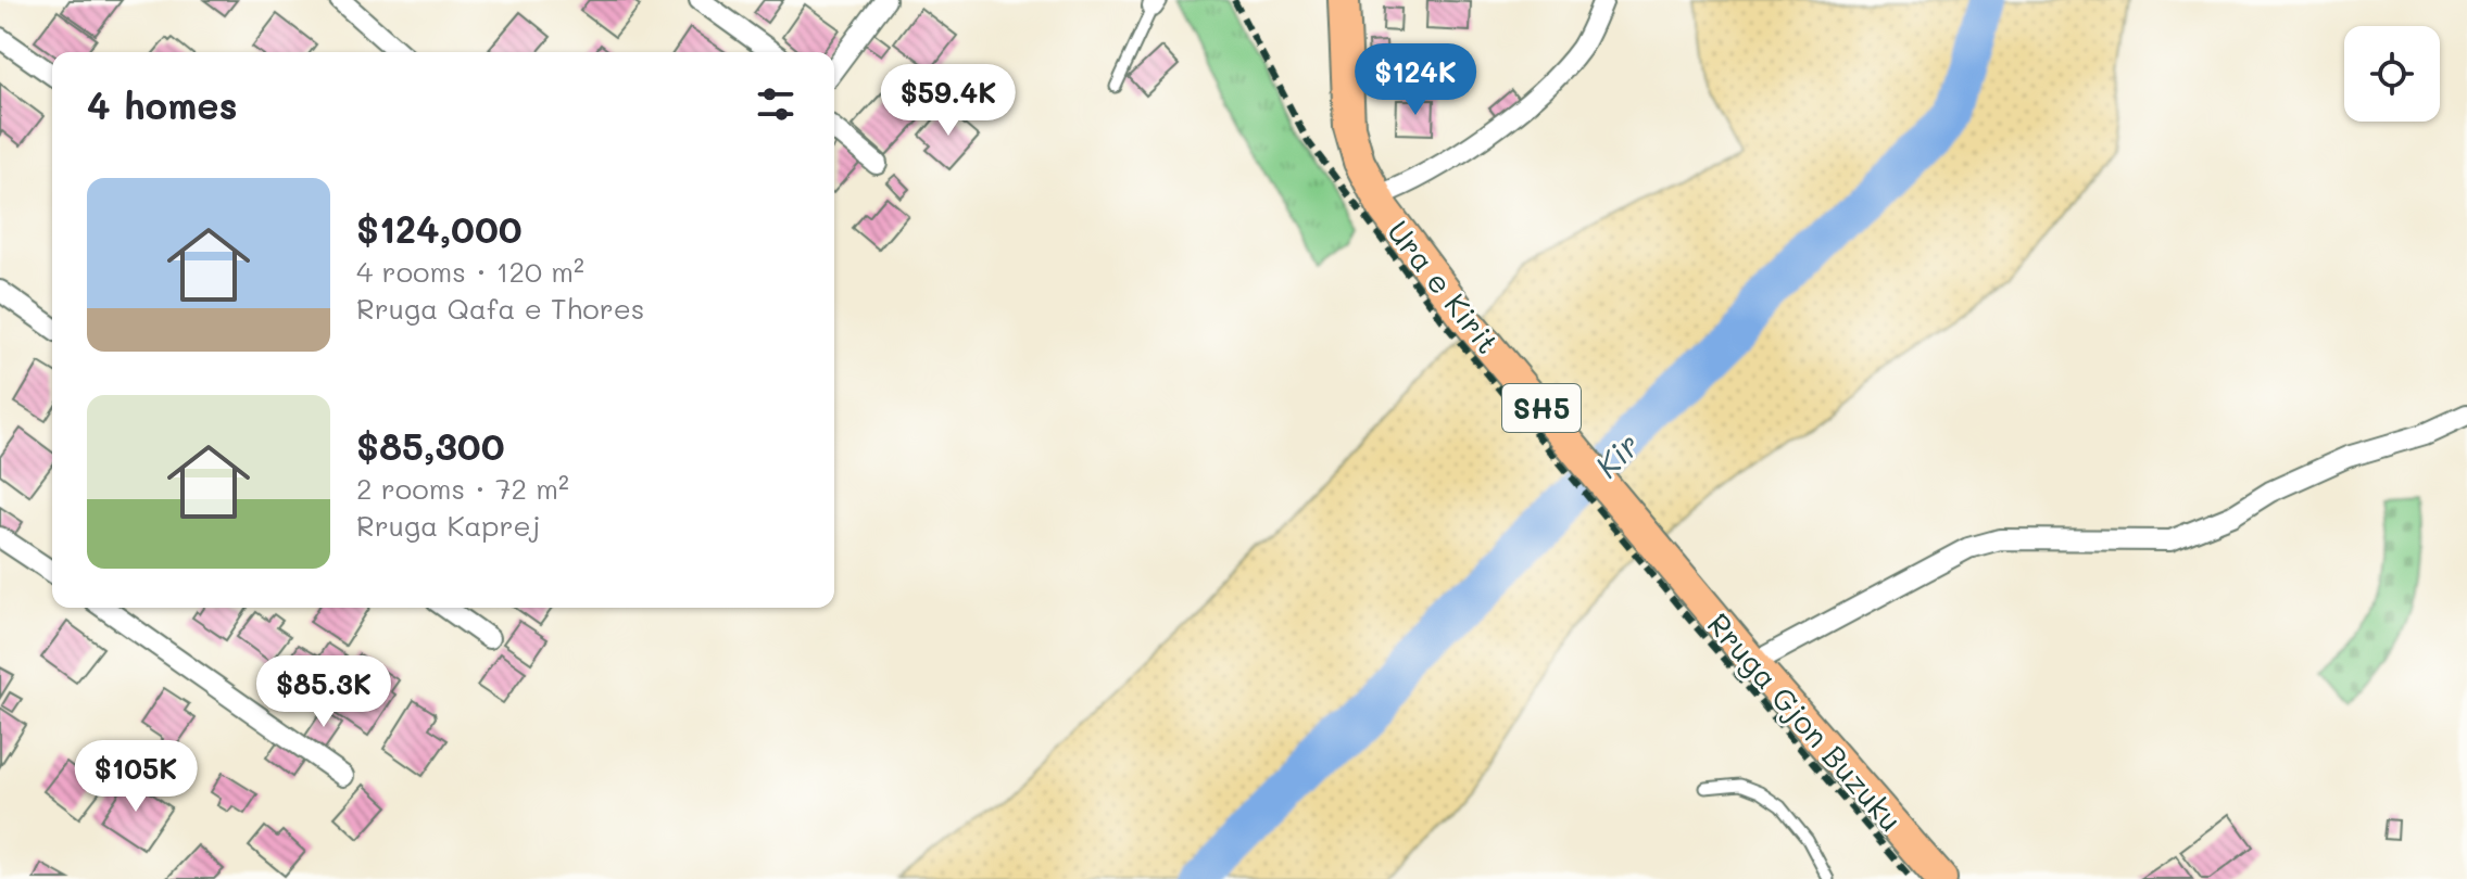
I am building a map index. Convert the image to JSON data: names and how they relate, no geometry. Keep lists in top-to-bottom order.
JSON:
{
  "streets": {
    "main road": ["Ura e Kirit", "SH5", "Rruga Gjon Buzuku"]
  },
  "crossings": [
    ["Ura e Kirit", "SH5"],
    ["Ura e Kirit", "Rruga Gjon Buzuku"]
  ],
  "water": ["Kir"],
  "page": {
    "price": [
      "$124K",
      "$59.4K",
      "$85.3K",
      "$105K"
    ],
    "heading": "4 homes",
    "list": [
      {
        "name": "$124,000",
        "note": "4 rooms · 120 m² · Rruga Qafa e Thores"
      },
      {
        "name": "$85,300",
        "note": "2 rooms · 72 m² · Rruga Kaprej"
      }
    ]
  }
}
